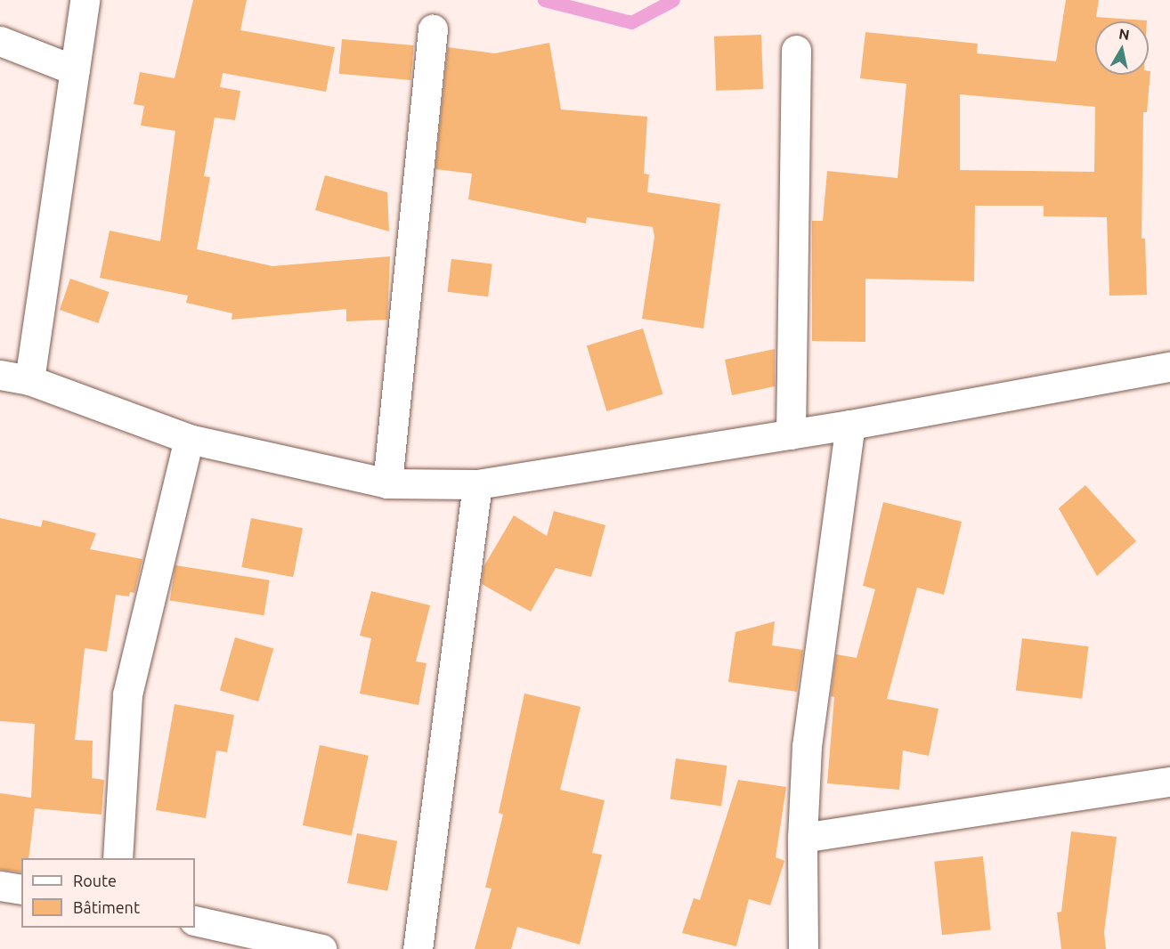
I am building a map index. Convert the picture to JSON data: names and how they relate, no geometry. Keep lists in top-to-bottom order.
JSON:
{
  "legend": ["Route", "Bâtiment"],
  "north": "top"
}
